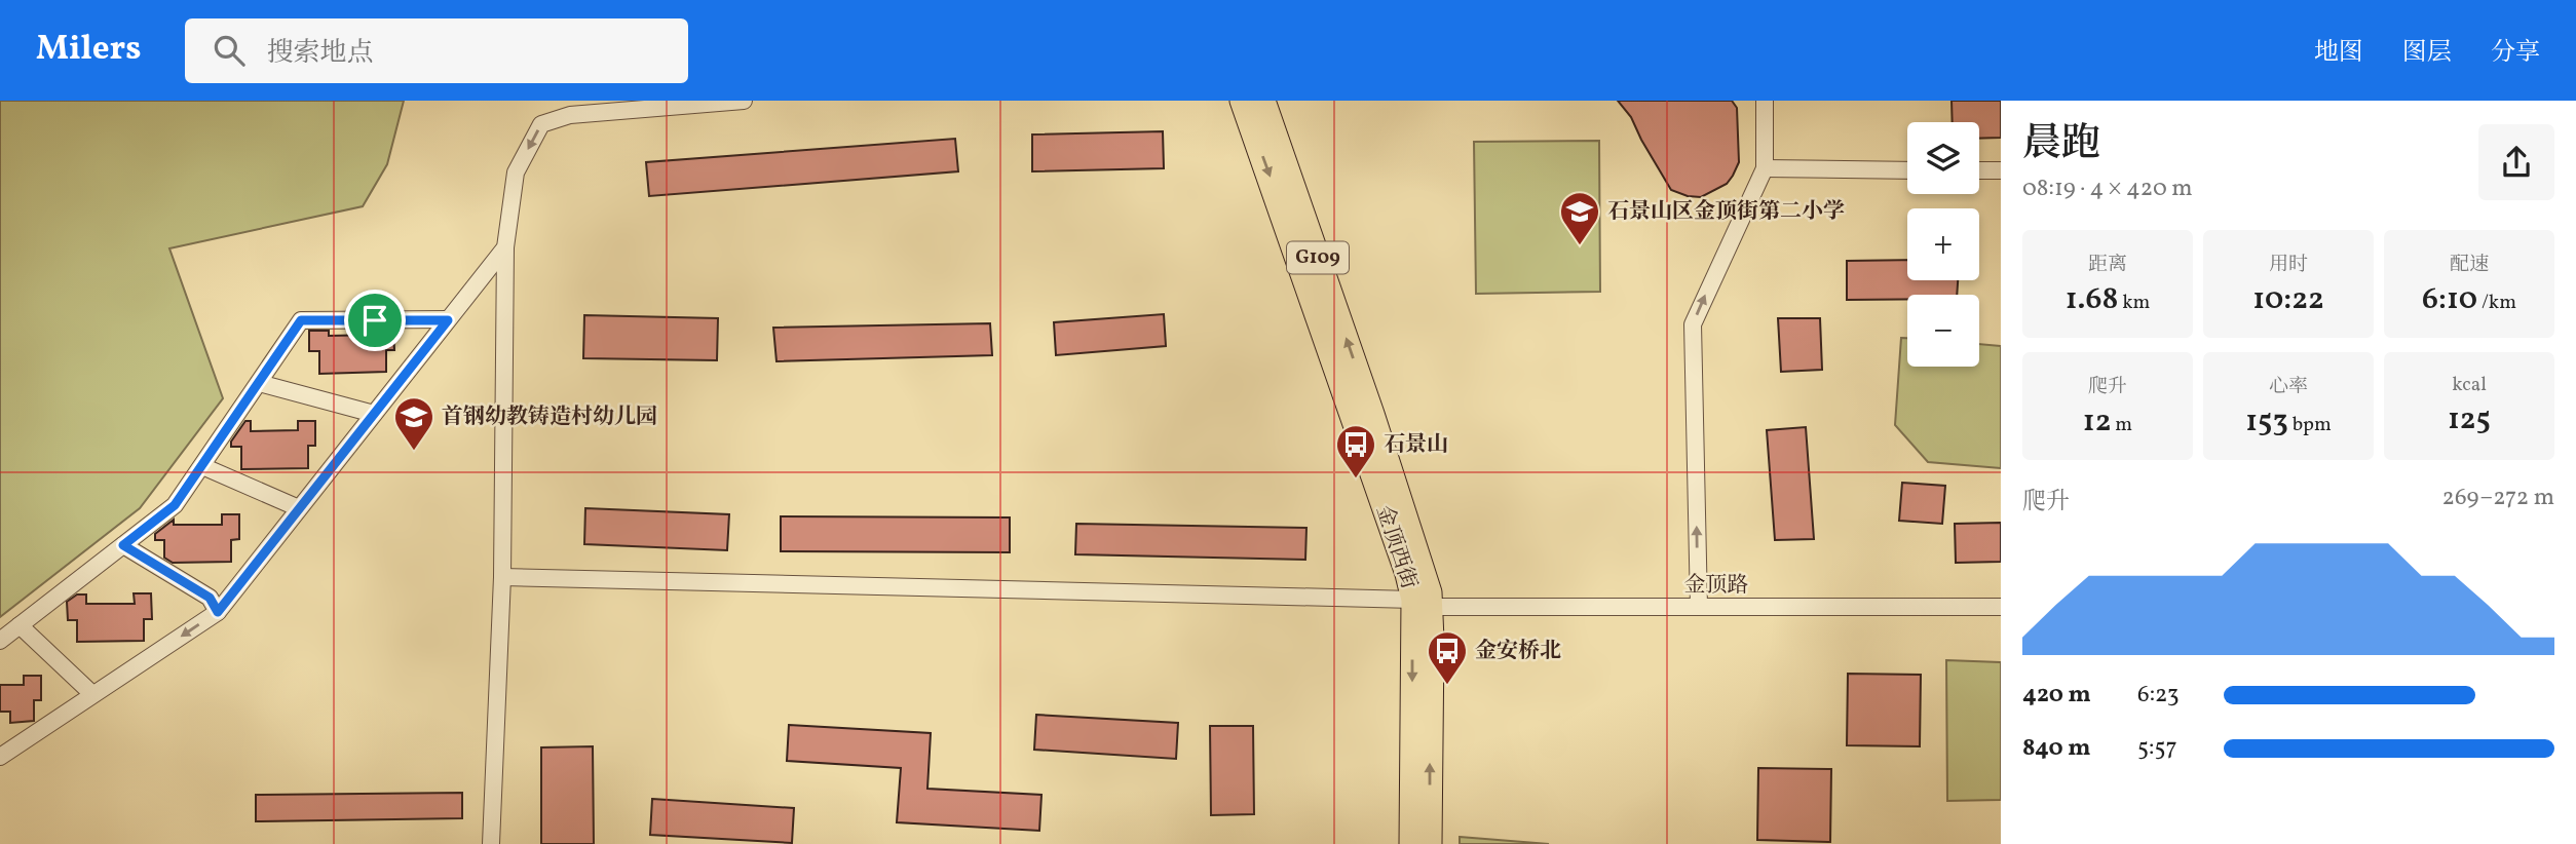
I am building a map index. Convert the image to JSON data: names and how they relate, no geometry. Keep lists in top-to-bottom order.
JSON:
{
  "streets": {
    "highway": ["G109", "金顶西街"],
    "street": ["金顶路"]
  },
  "crossings": [
    ["金顶西街", "金顶路"]
  ],
  "places": {
    "school or university": ["石景山区金顶街第二小学", "首钢幼教铸造村幼儿园"],
    "bus stop": ["石景山", "金安桥北"]
  },
  "page": {
    "header": "Milers",
    "search": "搜索地点",
    "nav": ["地图", "图层", "分享"],
    "heading": ["晨跑", "08:19 · 4 × 420 m"],
    "map_buttons": ["+", "−"],
    "stats": [
      ["距离", "1.68 km"],
      ["用时", "10:22"],
      ["配速", "6:10 /km"],
      ["爬升", "12 m"],
      ["心率", "153 bpm"],
      ["kcal", "125"]
    ],
    "chart": ["爬升", "269–272 m"],
    "list": [
      {
        "name": "420 m",
        "note": "6:23"
      },
      {
        "name": "840 m",
        "note": "5:57"
      }
    ]
  }
}
